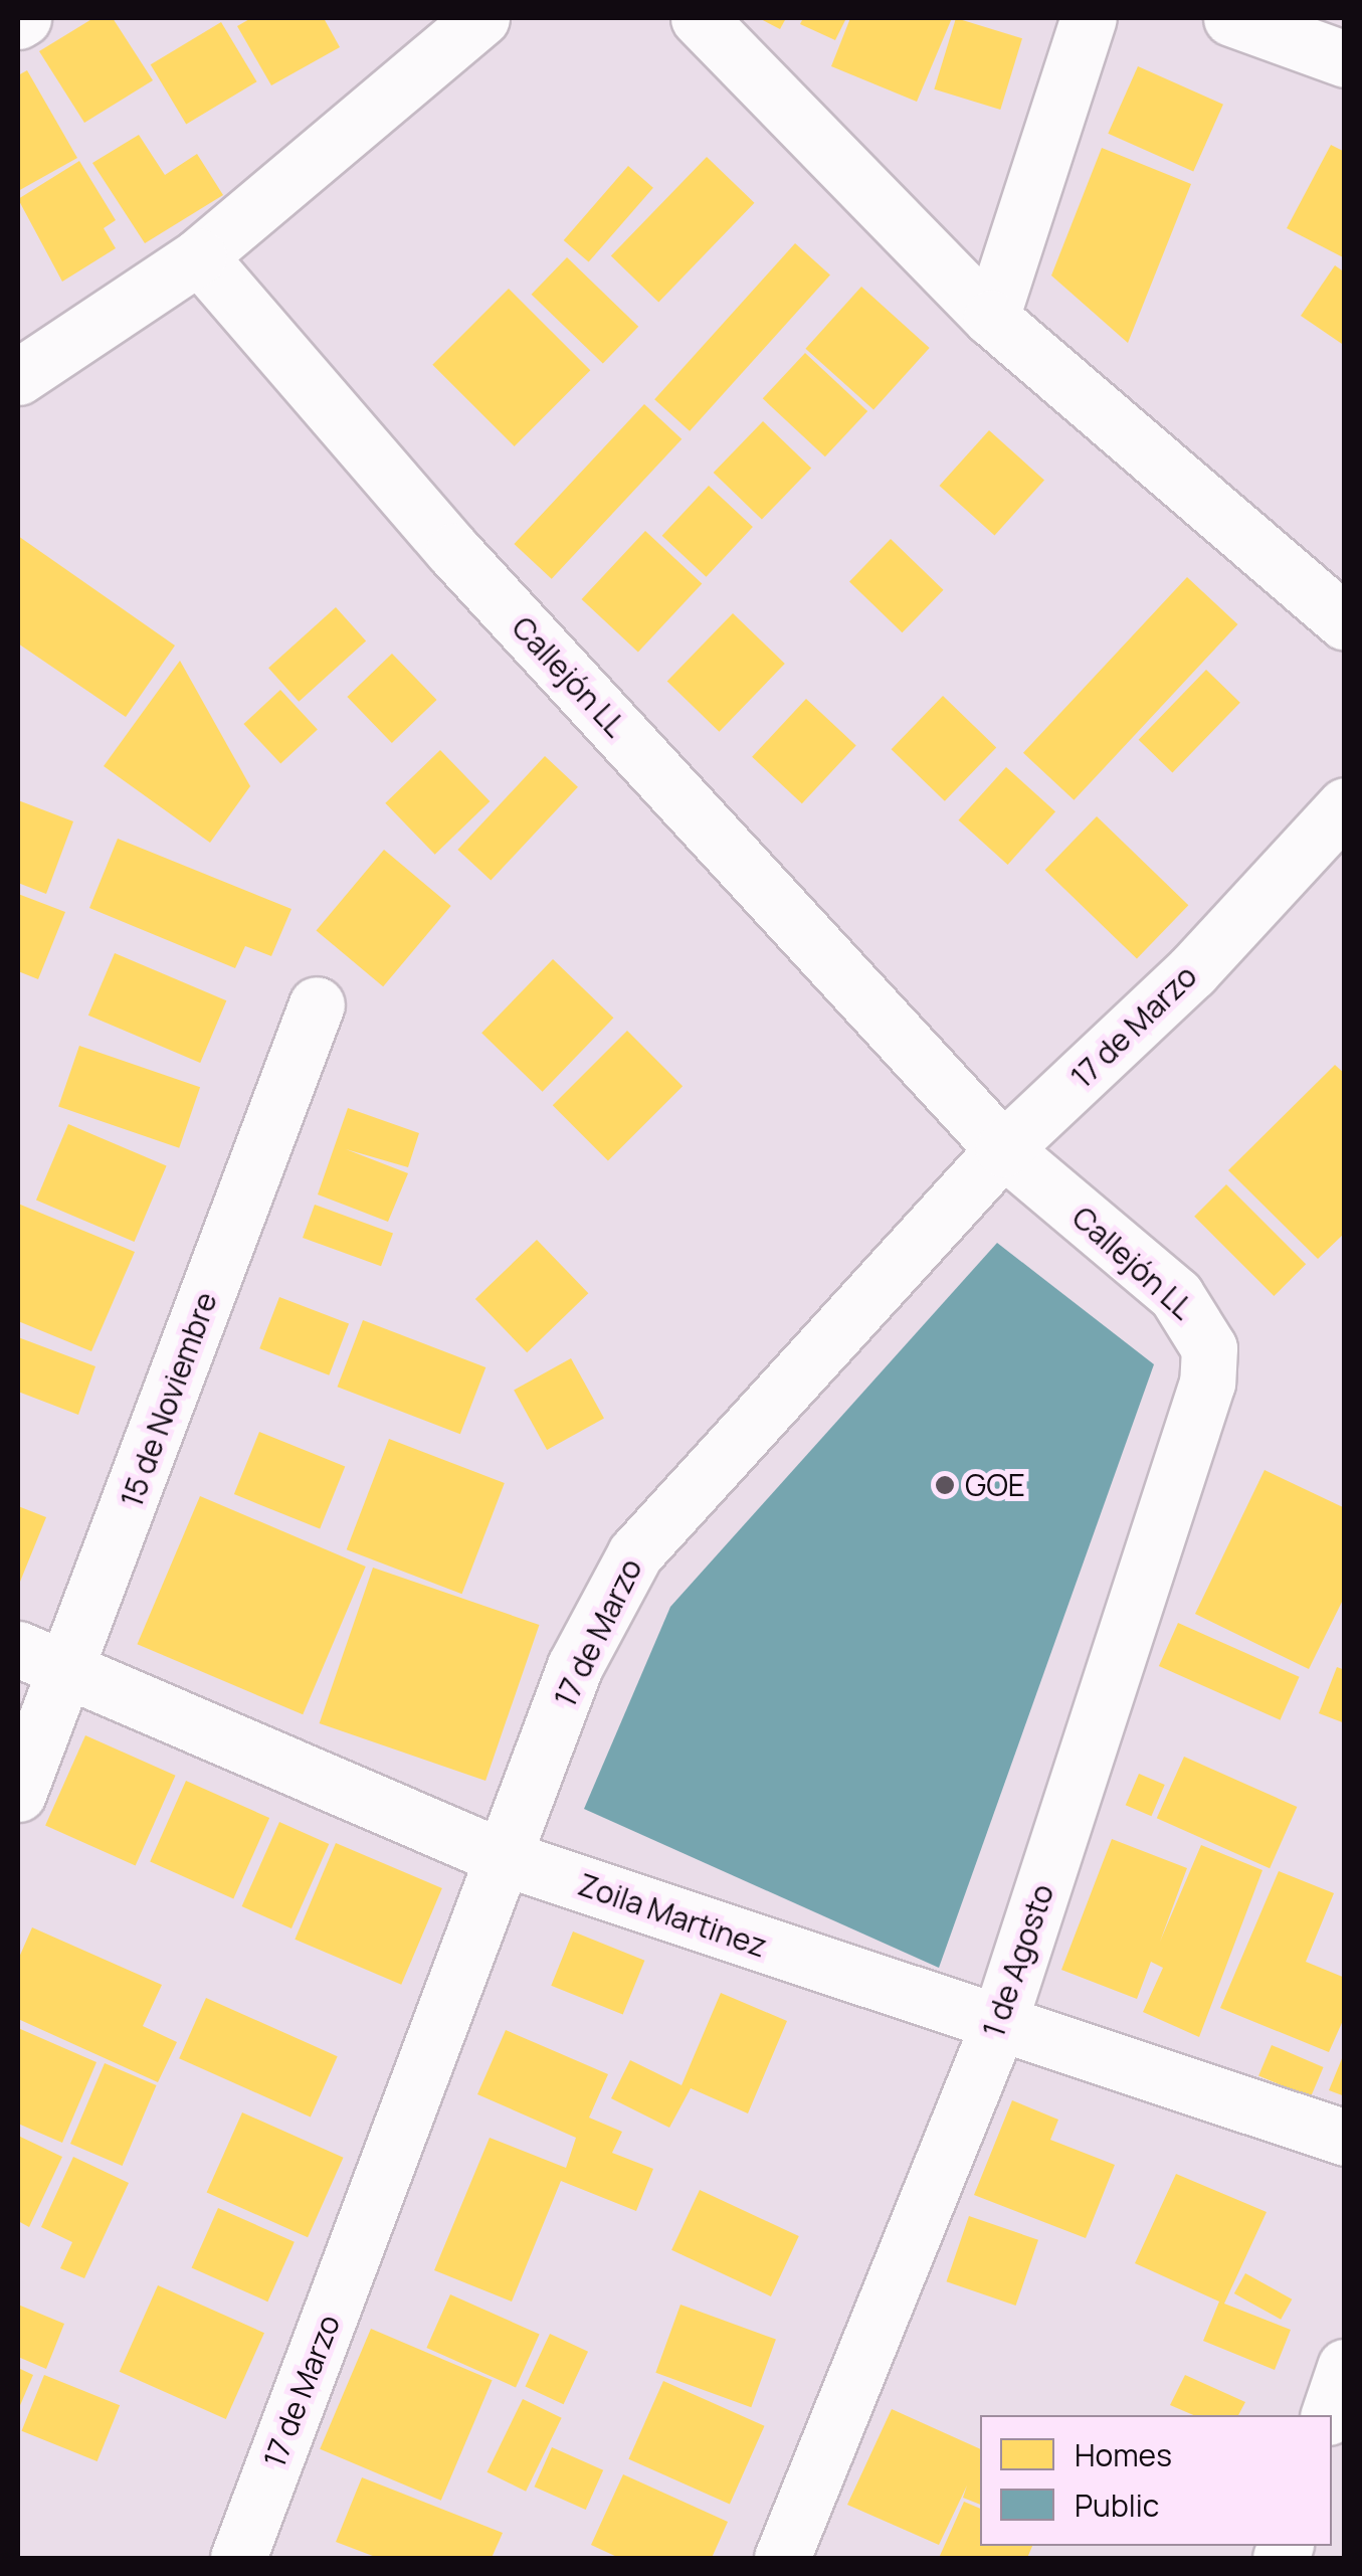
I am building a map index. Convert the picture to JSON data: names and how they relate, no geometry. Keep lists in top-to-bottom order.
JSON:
{
  "streets": {
    "street": [
      "Callejón LL",
      "17 de Marzo",
      "15 de Noviembre",
      "Zoila Martinez",
      "1 de Agosto"
    ]
  },
  "crossings": [
    ["Callejón LL", "17 de Marzo"],
    ["Callejón LL", "1 de Agosto"],
    ["17 de Marzo", "Zoila Martinez"],
    ["15 de Noviembre", "Zoila Martinez"],
    ["Zoila Martinez", "1 de Agosto"]
  ],
  "places": ["GOE"],
  "legend": ["Homes", "Public"]
}
